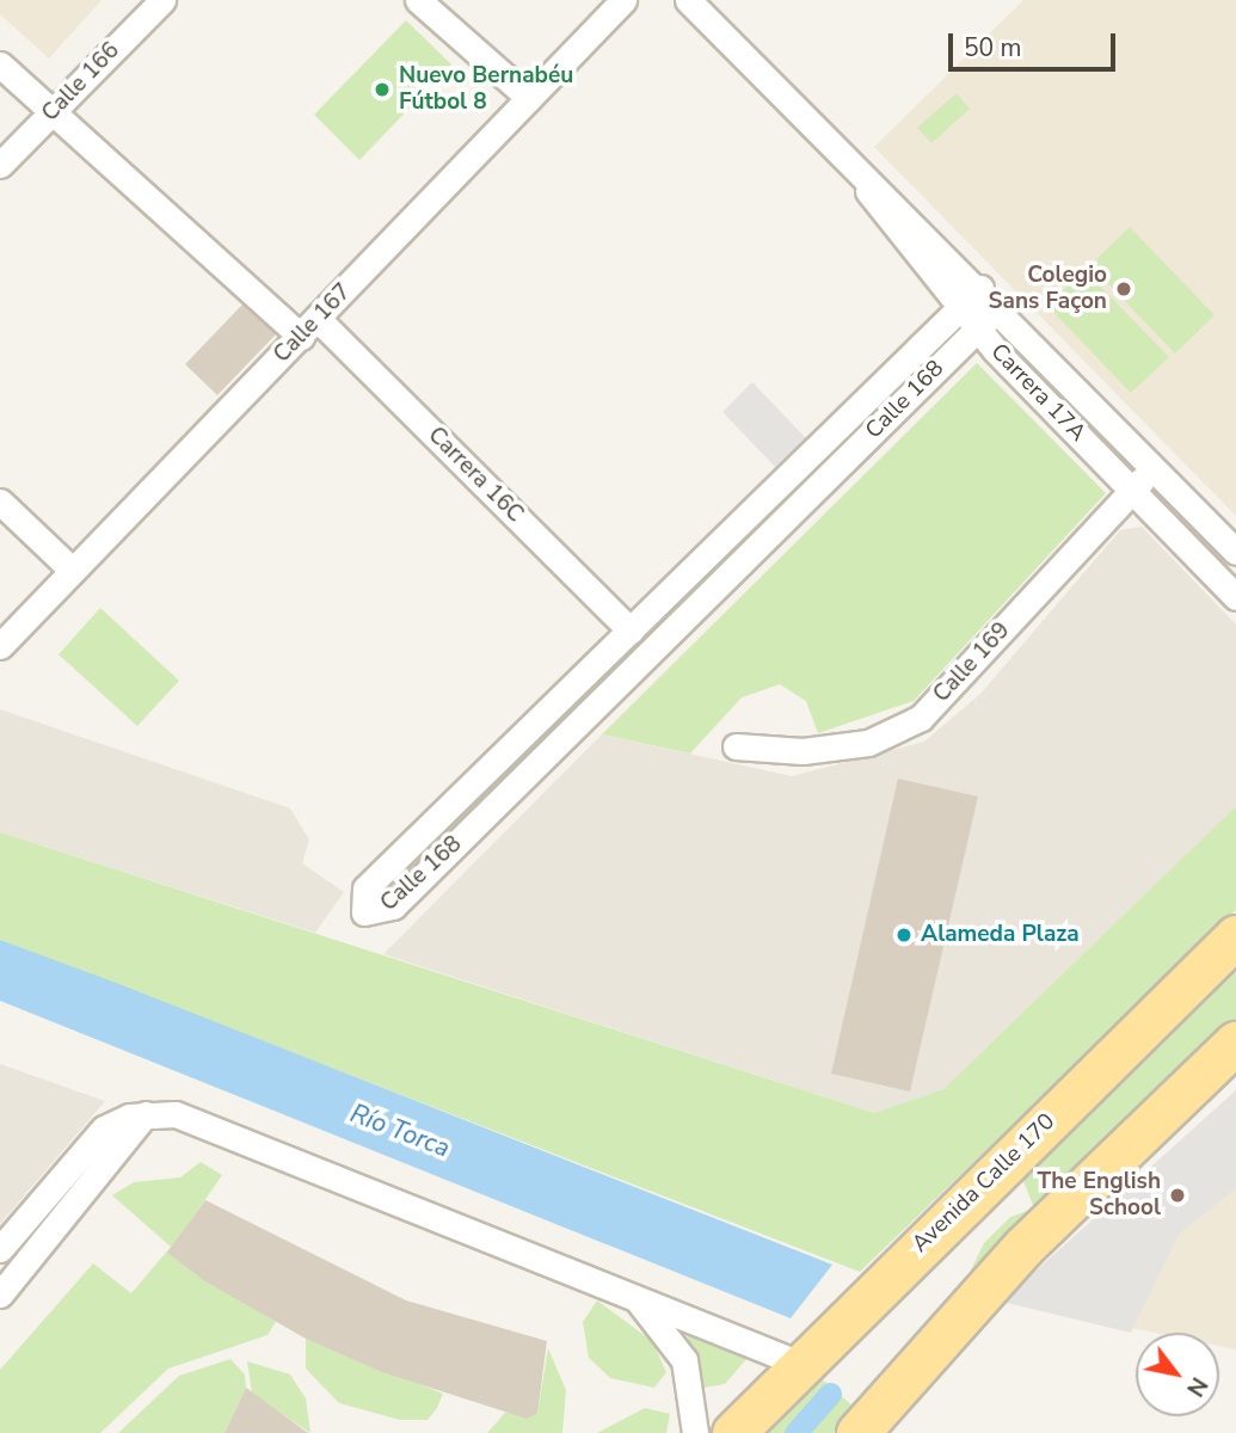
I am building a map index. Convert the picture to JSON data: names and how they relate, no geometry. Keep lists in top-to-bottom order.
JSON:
{
  "streets": {
    "main road": ["Avenida Calle 170"],
    "street": [
      "Calle 166",
      "Calle 167",
      "Carrera 17A",
      "Calle 168",
      "Carrera 16C",
      "Calle 169"
    ]
  },
  "crossings": [
    ["Calle 166", "Carrera 16C"],
    ["Calle 167", "Carrera 16C"],
    ["Carrera 17A", "Calle 168"],
    ["Carrera 17A", "Calle 169"],
    ["Calle 168", "Carrera 16C"]
  ],
  "water": ["Río Torca"],
  "places": [
    "Nuevo Bernabéu Fútbol 8",
    "Colegio Sans Façon",
    "Alameda Plaza",
    "The English School"
  ],
  "scale_bar": "50 m",
  "north": "bottom right"
}
